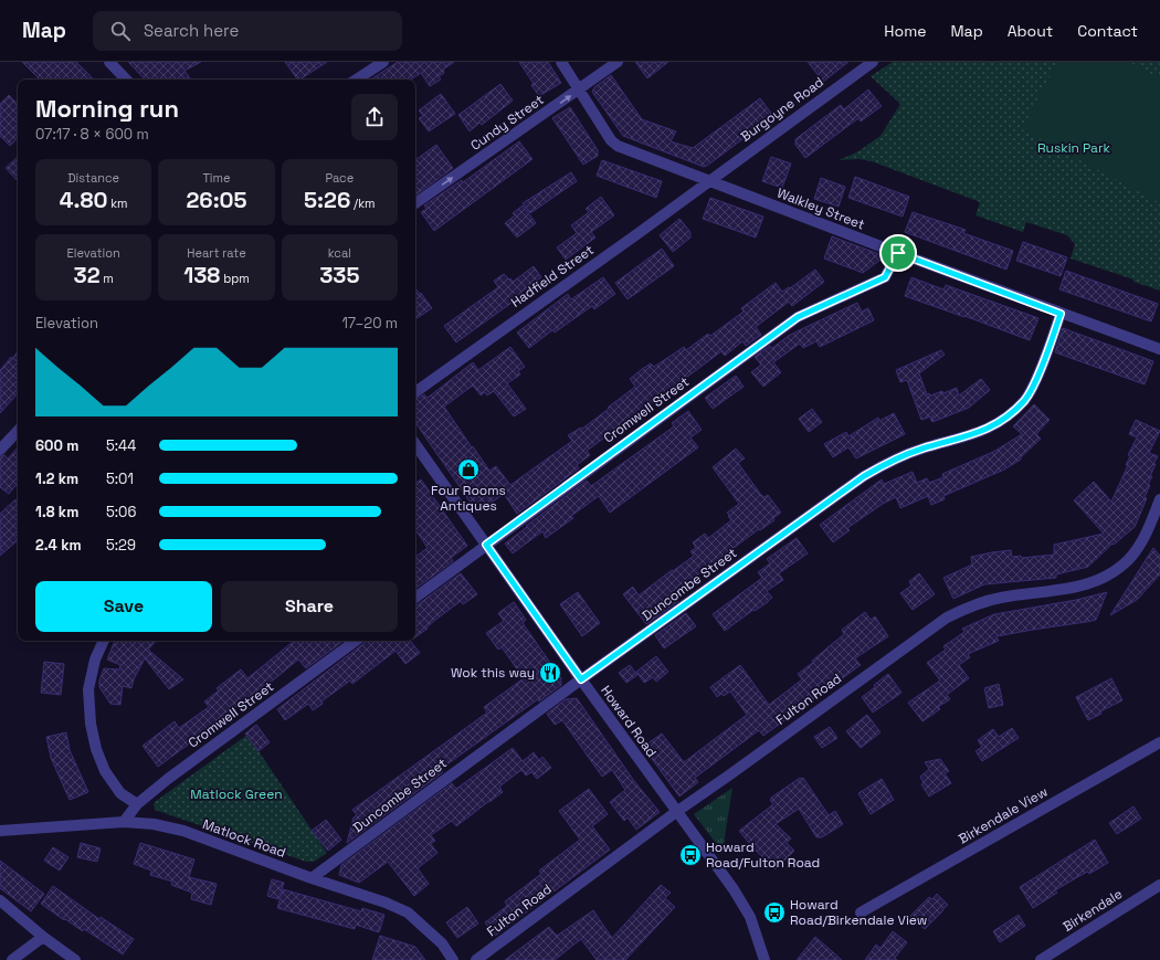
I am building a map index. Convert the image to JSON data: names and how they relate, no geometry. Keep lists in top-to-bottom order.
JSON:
{
  "streets": {
    "street": [
      "Burgoyne Road",
      "Cundy Street",
      "Walkley Street",
      "Hadfield Street",
      "Cromwell Street",
      "Duncombe Street",
      "Fulton Road",
      "Howard Road",
      "Birkendale View",
      "Matlock Road",
      "Birkendale"
    ]
  },
  "crossings": [
    ["Burgoyne Road", "Walkley Street"],
    ["Burgoyne Road", "Hadfield Street"],
    ["Cundy Street", "Walkley Street"],
    ["Walkley Street", "Hadfield Street"],
    ["Walkley Street", "Cromwell Street"],
    ["Walkley Street", "Duncombe Street"],
    ["Cromwell Street", "Howard Road"],
    ["Cromwell Street", "Matlock Road"],
    ["Duncombe Street", "Howard Road"],
    ["Duncombe Street", "Matlock Road"],
    ["Fulton Road", "Howard Road"]
  ],
  "one_way": ["Cundy Street"],
  "parks": ["Ruskin Park", "Matlock Green"],
  "places": {
    "shop": ["Four Rooms Antiques"],
    "restaurant": ["Wok this way"],
    "bus stop": ["Howard Road/Fulton Road", "Howard Road/Birkendale View"]
  },
  "page": {
    "header": "Map",
    "search": "Search here",
    "nav": [
      "Home",
      "Map",
      "About",
      "Contact"
    ],
    "heading": ["Morning run", "07:17 · 8 × 600 m"],
    "stats": [
      ["Distance", "4.80 km"],
      ["Time", "26:05"],
      ["Pace", "5:26 /km"],
      ["Elevation", "32 m"],
      ["Heart rate", "138 bpm"],
      ["kcal", "335"]
    ],
    "chart": ["Elevation", "17–20 m"],
    "list": [
      {
        "name": "600 m",
        "note": "5:44"
      },
      {
        "name": "1.2 km",
        "note": "5:01"
      },
      {
        "name": "1.8 km",
        "note": "5:06"
      },
      {
        "name": "2.4 km",
        "note": "5:29"
      }
    ],
    "buttons": ["Save", "Share"]
  }
}
